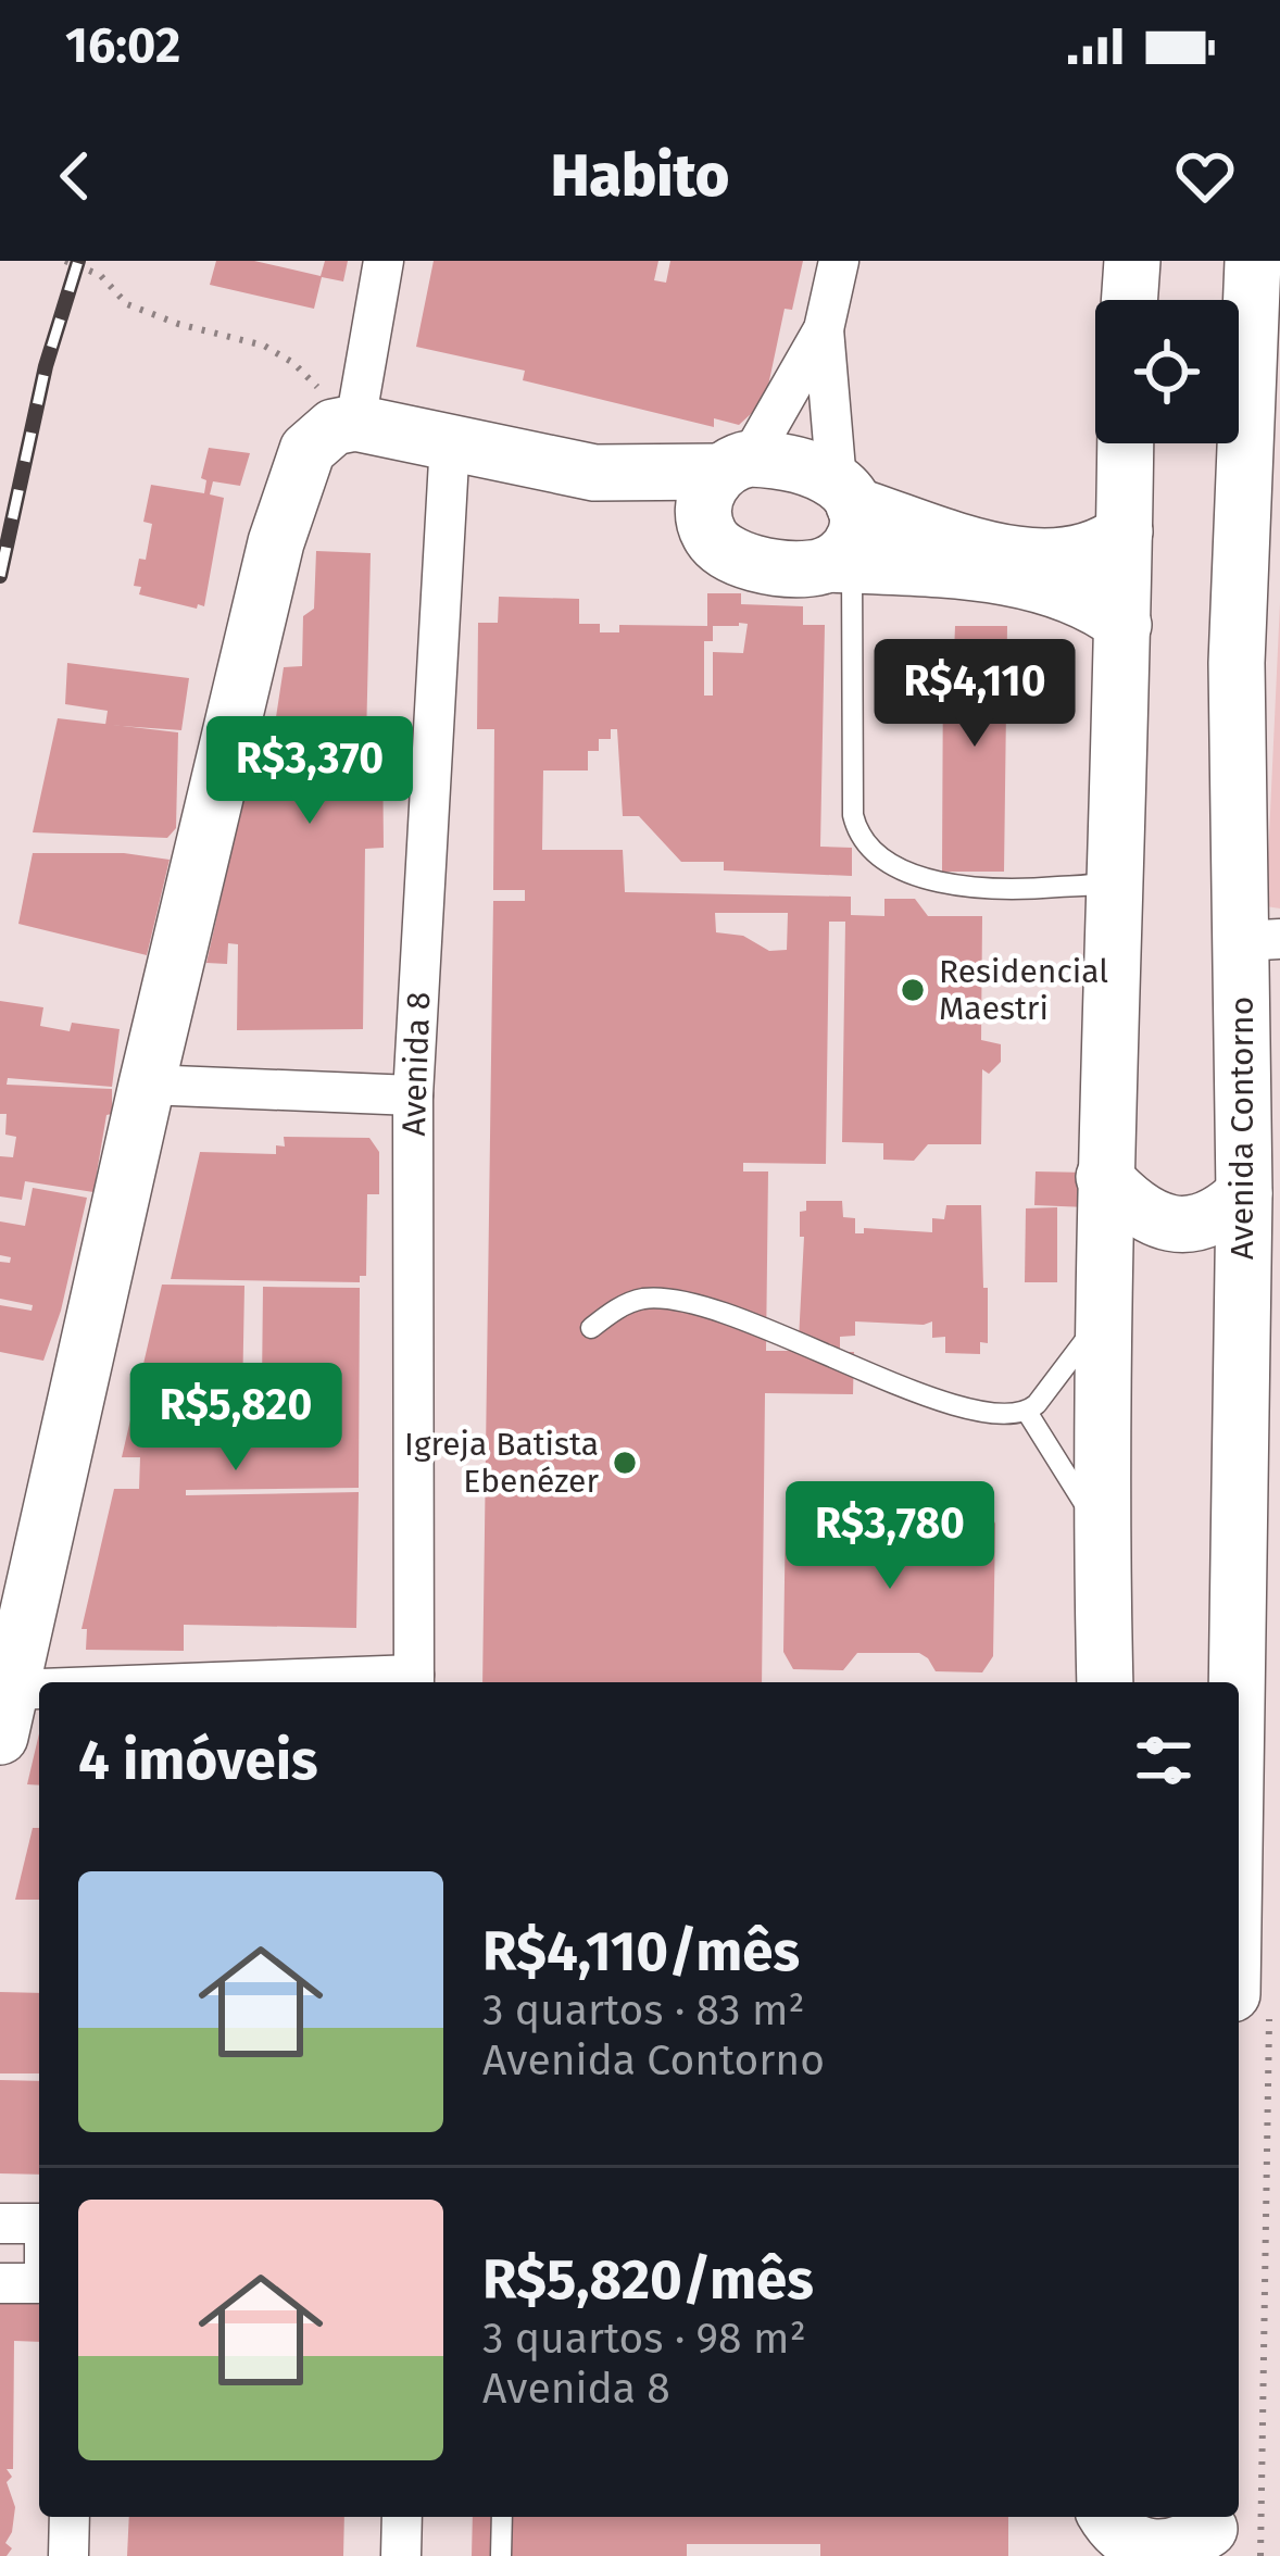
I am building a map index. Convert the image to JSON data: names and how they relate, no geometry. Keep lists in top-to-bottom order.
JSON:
{
  "streets": {
    "main road": ["Avenida Contorno"],
    "street": ["Avenida 8"]
  },
  "places": ["Residencial Maestri", "Igreja Batista Ebenézer"],
  "page": {
    "status": "16:02",
    "header": "Habito",
    "price": [
      "R$4,110",
      "R$3,370",
      "R$5,820",
      "R$3,780"
    ],
    "heading": "4 imóveis",
    "list": [
      {
        "name": "R$4,110/mês",
        "note": "3 quartos · 83 m² · Avenida Contorno"
      },
      {
        "name": "R$5,820/mês",
        "note": "3 quartos · 98 m² · Avenida 8"
      }
    ]
  }
}
